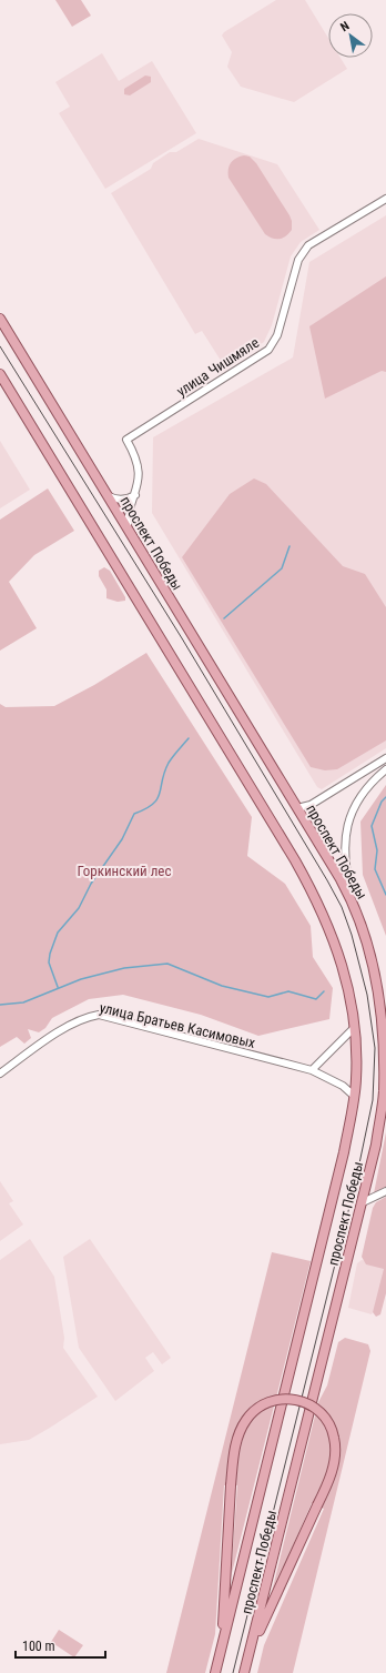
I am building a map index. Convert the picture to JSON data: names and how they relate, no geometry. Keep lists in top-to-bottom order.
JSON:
{
  "streets": {
    "main road": ["проспект Победы"],
    "street": ["улица Чишмяле", "улица Братьев Касимовых"]
  },
  "crossings": [
    ["улица Чишмяле", "проспект Победы"],
    ["проспект Победы", "улица Братьев Касимовых"]
  ],
  "parks": ["Горкинский лес"],
  "scale_bar": "100 m",
  "north": "top left"
}
